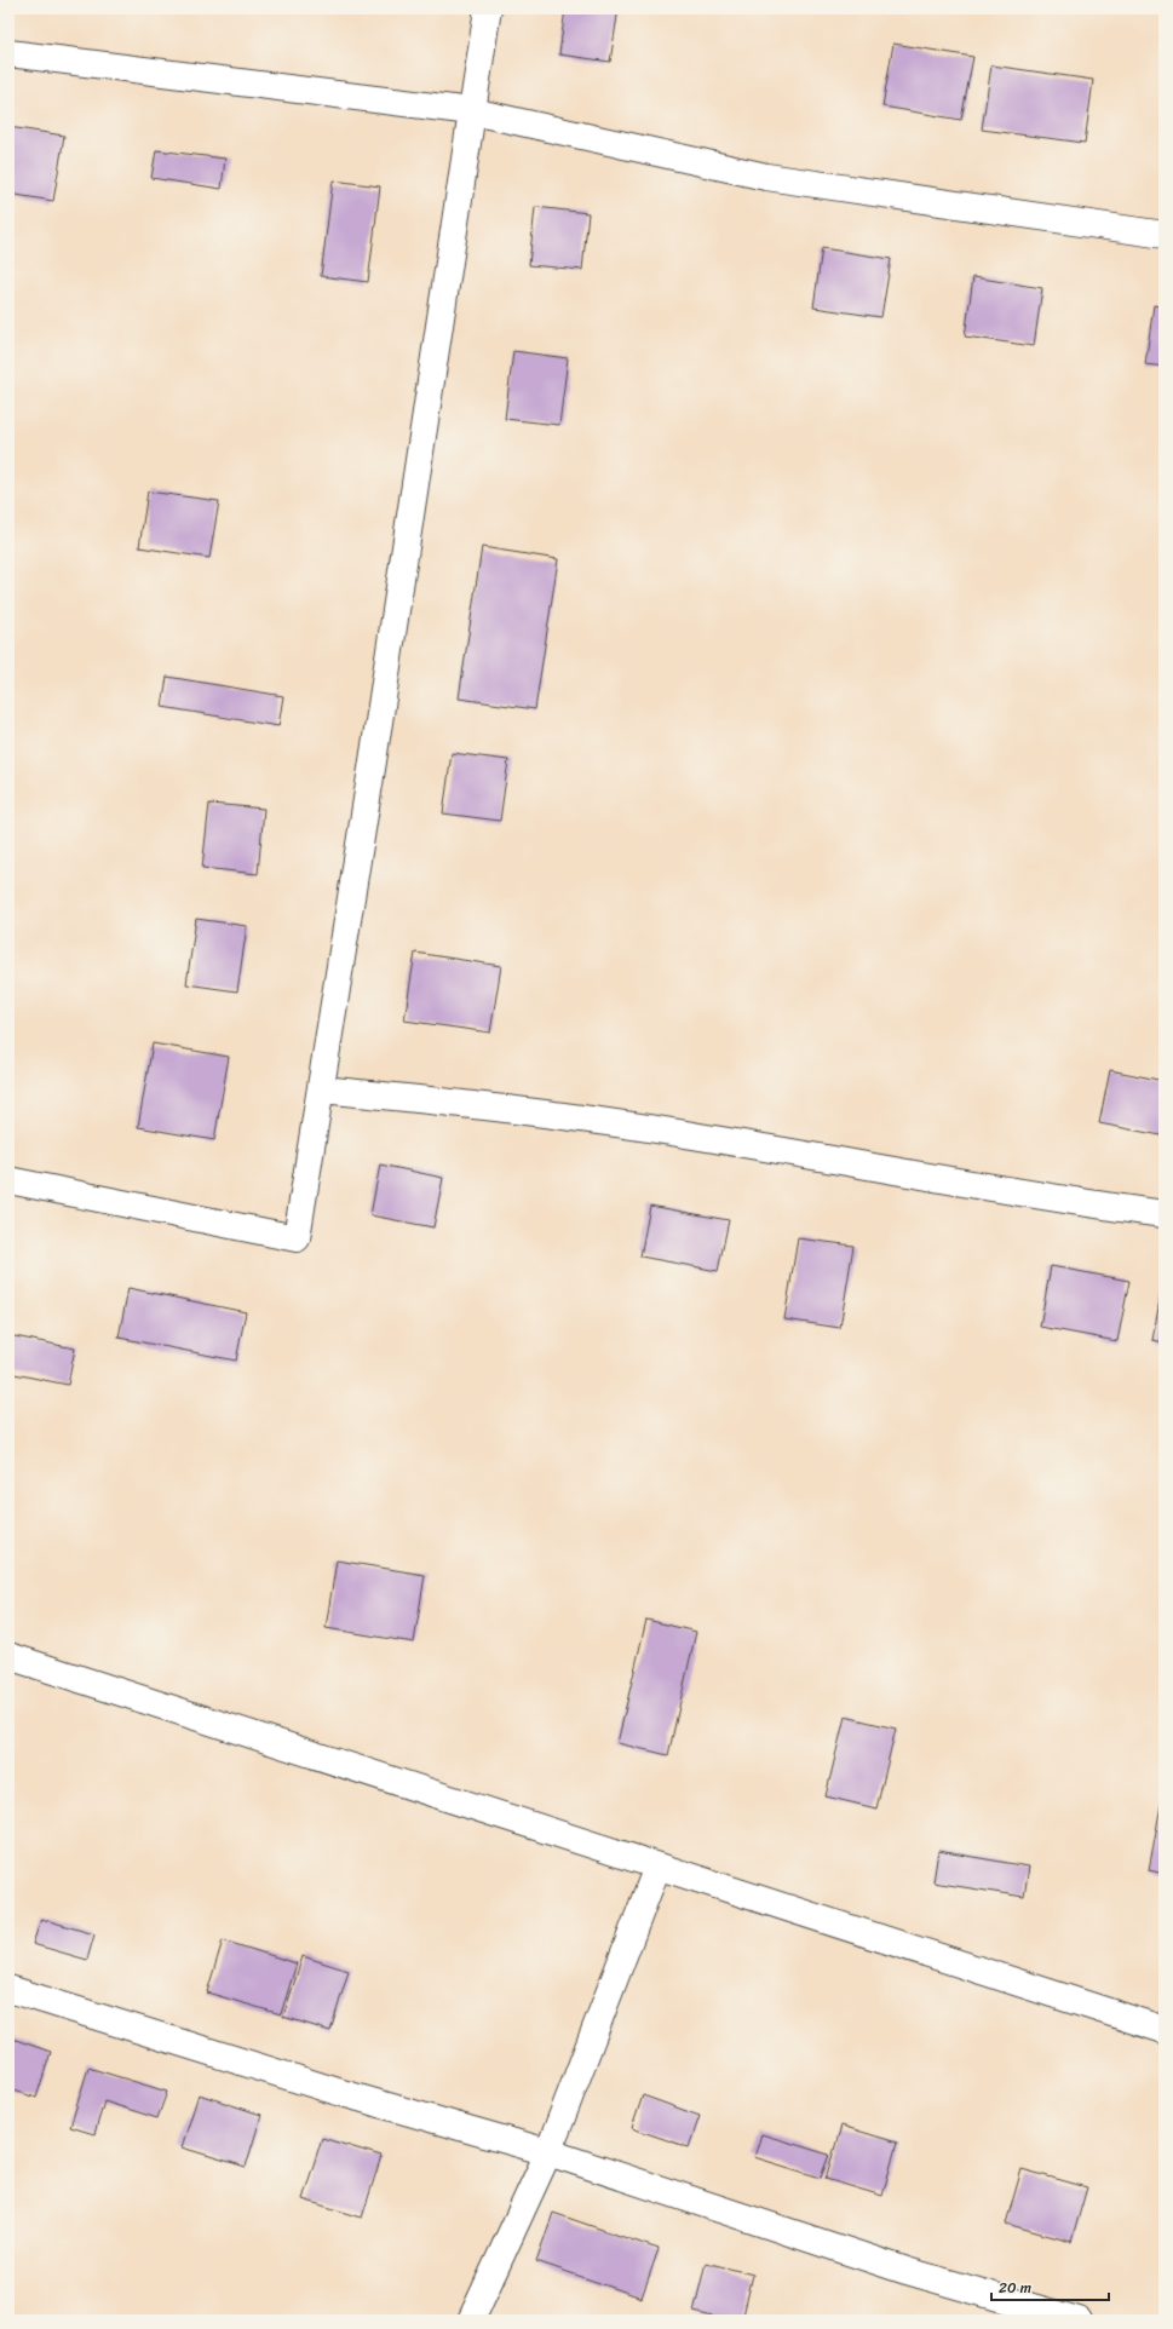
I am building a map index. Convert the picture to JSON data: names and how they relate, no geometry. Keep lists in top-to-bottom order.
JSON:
{
  "scale_bar": "20 m"
}
